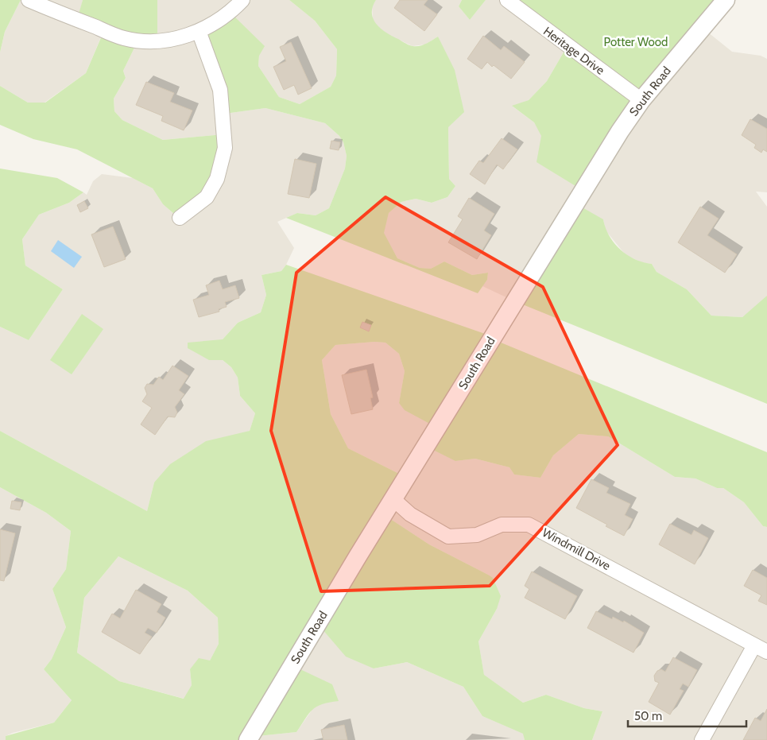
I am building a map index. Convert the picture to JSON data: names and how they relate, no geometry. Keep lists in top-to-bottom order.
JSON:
{
  "streets": {
    "street": ["Heritage Drive", "South Road", "Windmill Drive"]
  },
  "crossings": [
    ["Heritage Drive", "South Road"],
    ["South Road", "Windmill Drive"]
  ],
  "parks": ["Potter Wood"],
  "scale_bar": "50 m"
}
